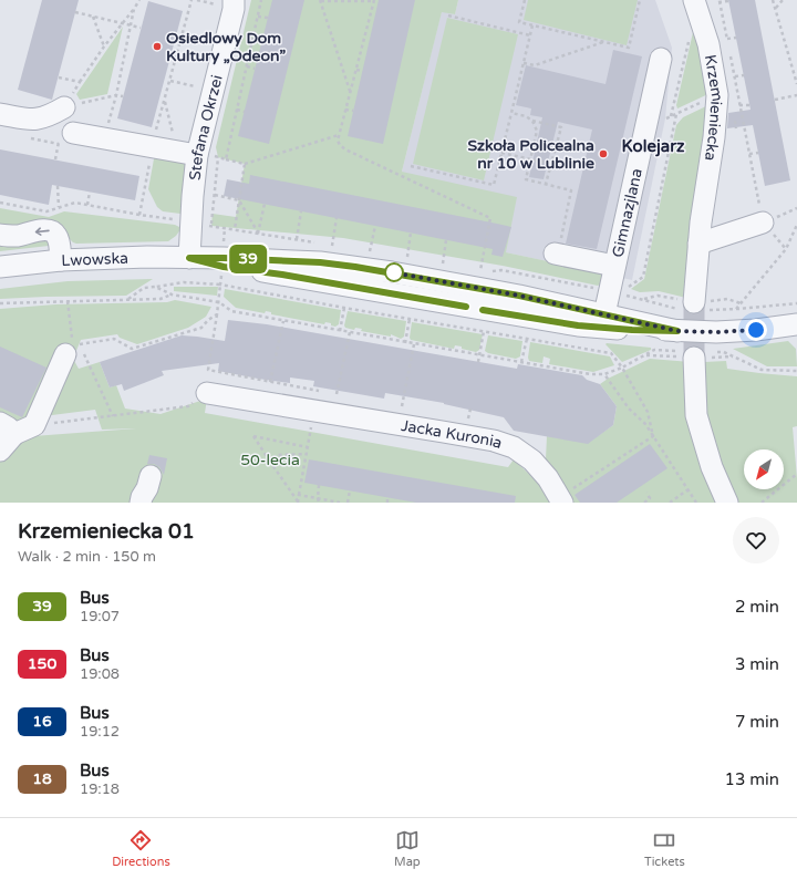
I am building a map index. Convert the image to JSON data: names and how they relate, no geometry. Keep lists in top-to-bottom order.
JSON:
{
  "streets": {
    "street": [
      "Krzemieniecka",
      "Stefana Okrzei",
      "Gimnazjlana",
      "Lwowska",
      "Jacka Kuronia"
    ]
  },
  "crossings": [
    ["Stefana Okrzei", "Lwowska"],
    ["Gimnazjlana", "Lwowska"]
  ],
  "districts": ["Kolejarz"],
  "parks": ["50-lecia"],
  "places": ["Osiedlowy Dom Kultury „Odeon”", "Szkoła Policealna nr 10 w Lublinie"],
  "lines": ["bus line 39"],
  "north": "bottom left",
  "page": {
    "on_map": "39",
    "heading": ["Krzemieniecka 01", "Walk · 2 min · 150 m"],
    "list": [
      {
        "mark": "39",
        "name": "Bus",
        "note": "19:07",
        "value": "2 min"
      },
      {
        "mark": "150",
        "name": "Bus",
        "note": "19:08",
        "value": "3 min"
      },
      {
        "mark": "16",
        "name": "Bus",
        "note": "19:12",
        "value": "7 min"
      },
      {
        "mark": "18",
        "name": "Bus",
        "note": "19:18",
        "value": "13 min"
      }
    ],
    "tabs": ["Directions", "Map", "Tickets"]
  }
}
